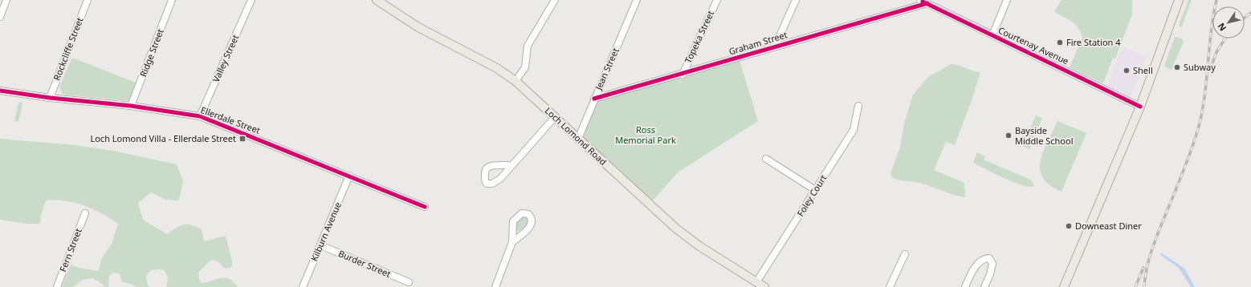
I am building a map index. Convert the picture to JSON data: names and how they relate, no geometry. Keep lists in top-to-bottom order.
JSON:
{
  "streets": {
    "main road": ["Loch Lomond Road"],
    "street": [
      "Topeka Street",
      "Graham Street",
      "Courtenay Avenue",
      "Rockcliffe Street",
      "Ridge Street",
      "Valley Street",
      "Jean Street",
      "Ellerdale Street",
      "Foley Court",
      "Kilburn Avenue",
      "Fern Street",
      "Burder Street"
    ]
  },
  "crossings": [
    ["Topeka Street", "Graham Street"],
    ["Graham Street", "Courtenay Avenue"],
    ["Graham Street", "Jean Street"],
    ["Rockcliffe Street", "Ellerdale Street"],
    ["Ridge Street", "Ellerdale Street"],
    ["Valley Street", "Ellerdale Street"],
    ["Jean Street", "Loch Lomond Road"],
    ["Ellerdale Street", "Kilburn Avenue"],
    ["Loch Lomond Road", "Foley Court"],
    ["Kilburn Avenue", "Burder Street"]
  ],
  "parks": ["Ross Memorial Park"],
  "places": {
    "other": [
      "Fire Station 4",
      "Subway",
      "Shell",
      "Bayside Middle School",
      "Downeast Diner"
    ],
    "transit": ["Loch Lomond Villa - Ellerdale Street"]
  },
  "north": "bottom left"
}
